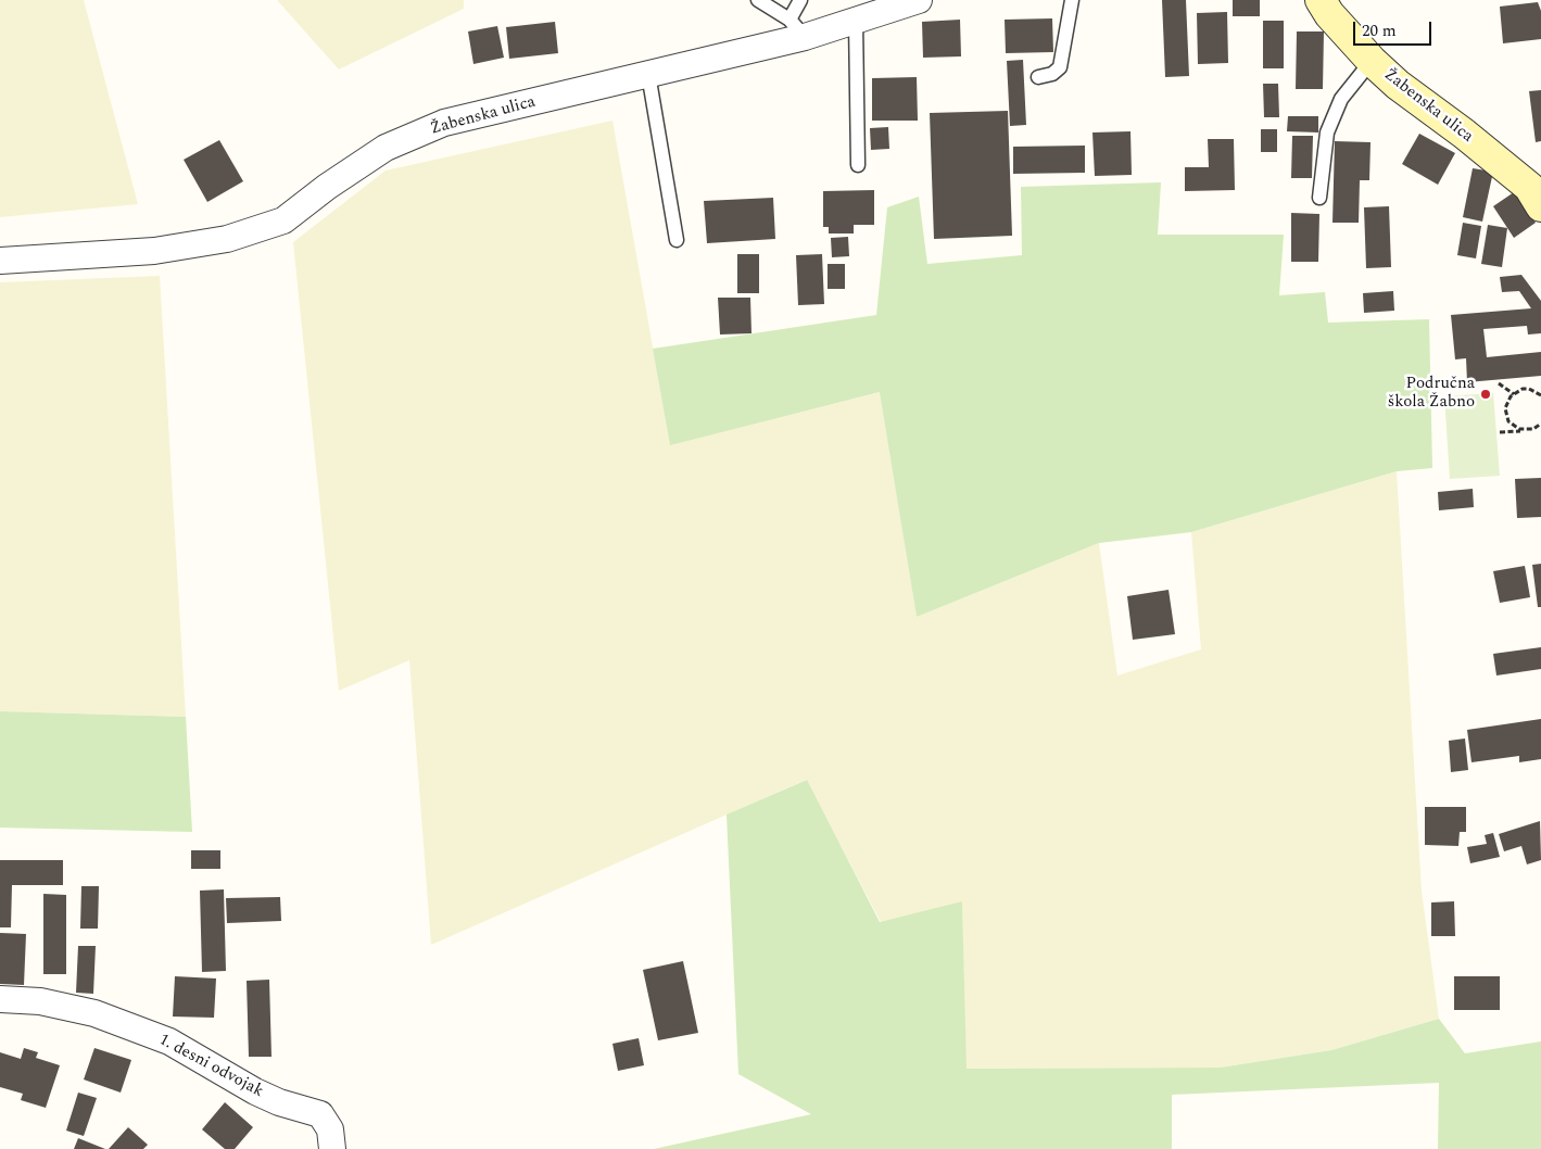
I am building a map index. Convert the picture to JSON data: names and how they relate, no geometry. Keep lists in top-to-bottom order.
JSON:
{
  "streets": {
    "street": ["Žabenska ulica", "1. desni odvojak"]
  },
  "places": ["Područna škola Žabno"],
  "scale_bar": "20 m"
}
